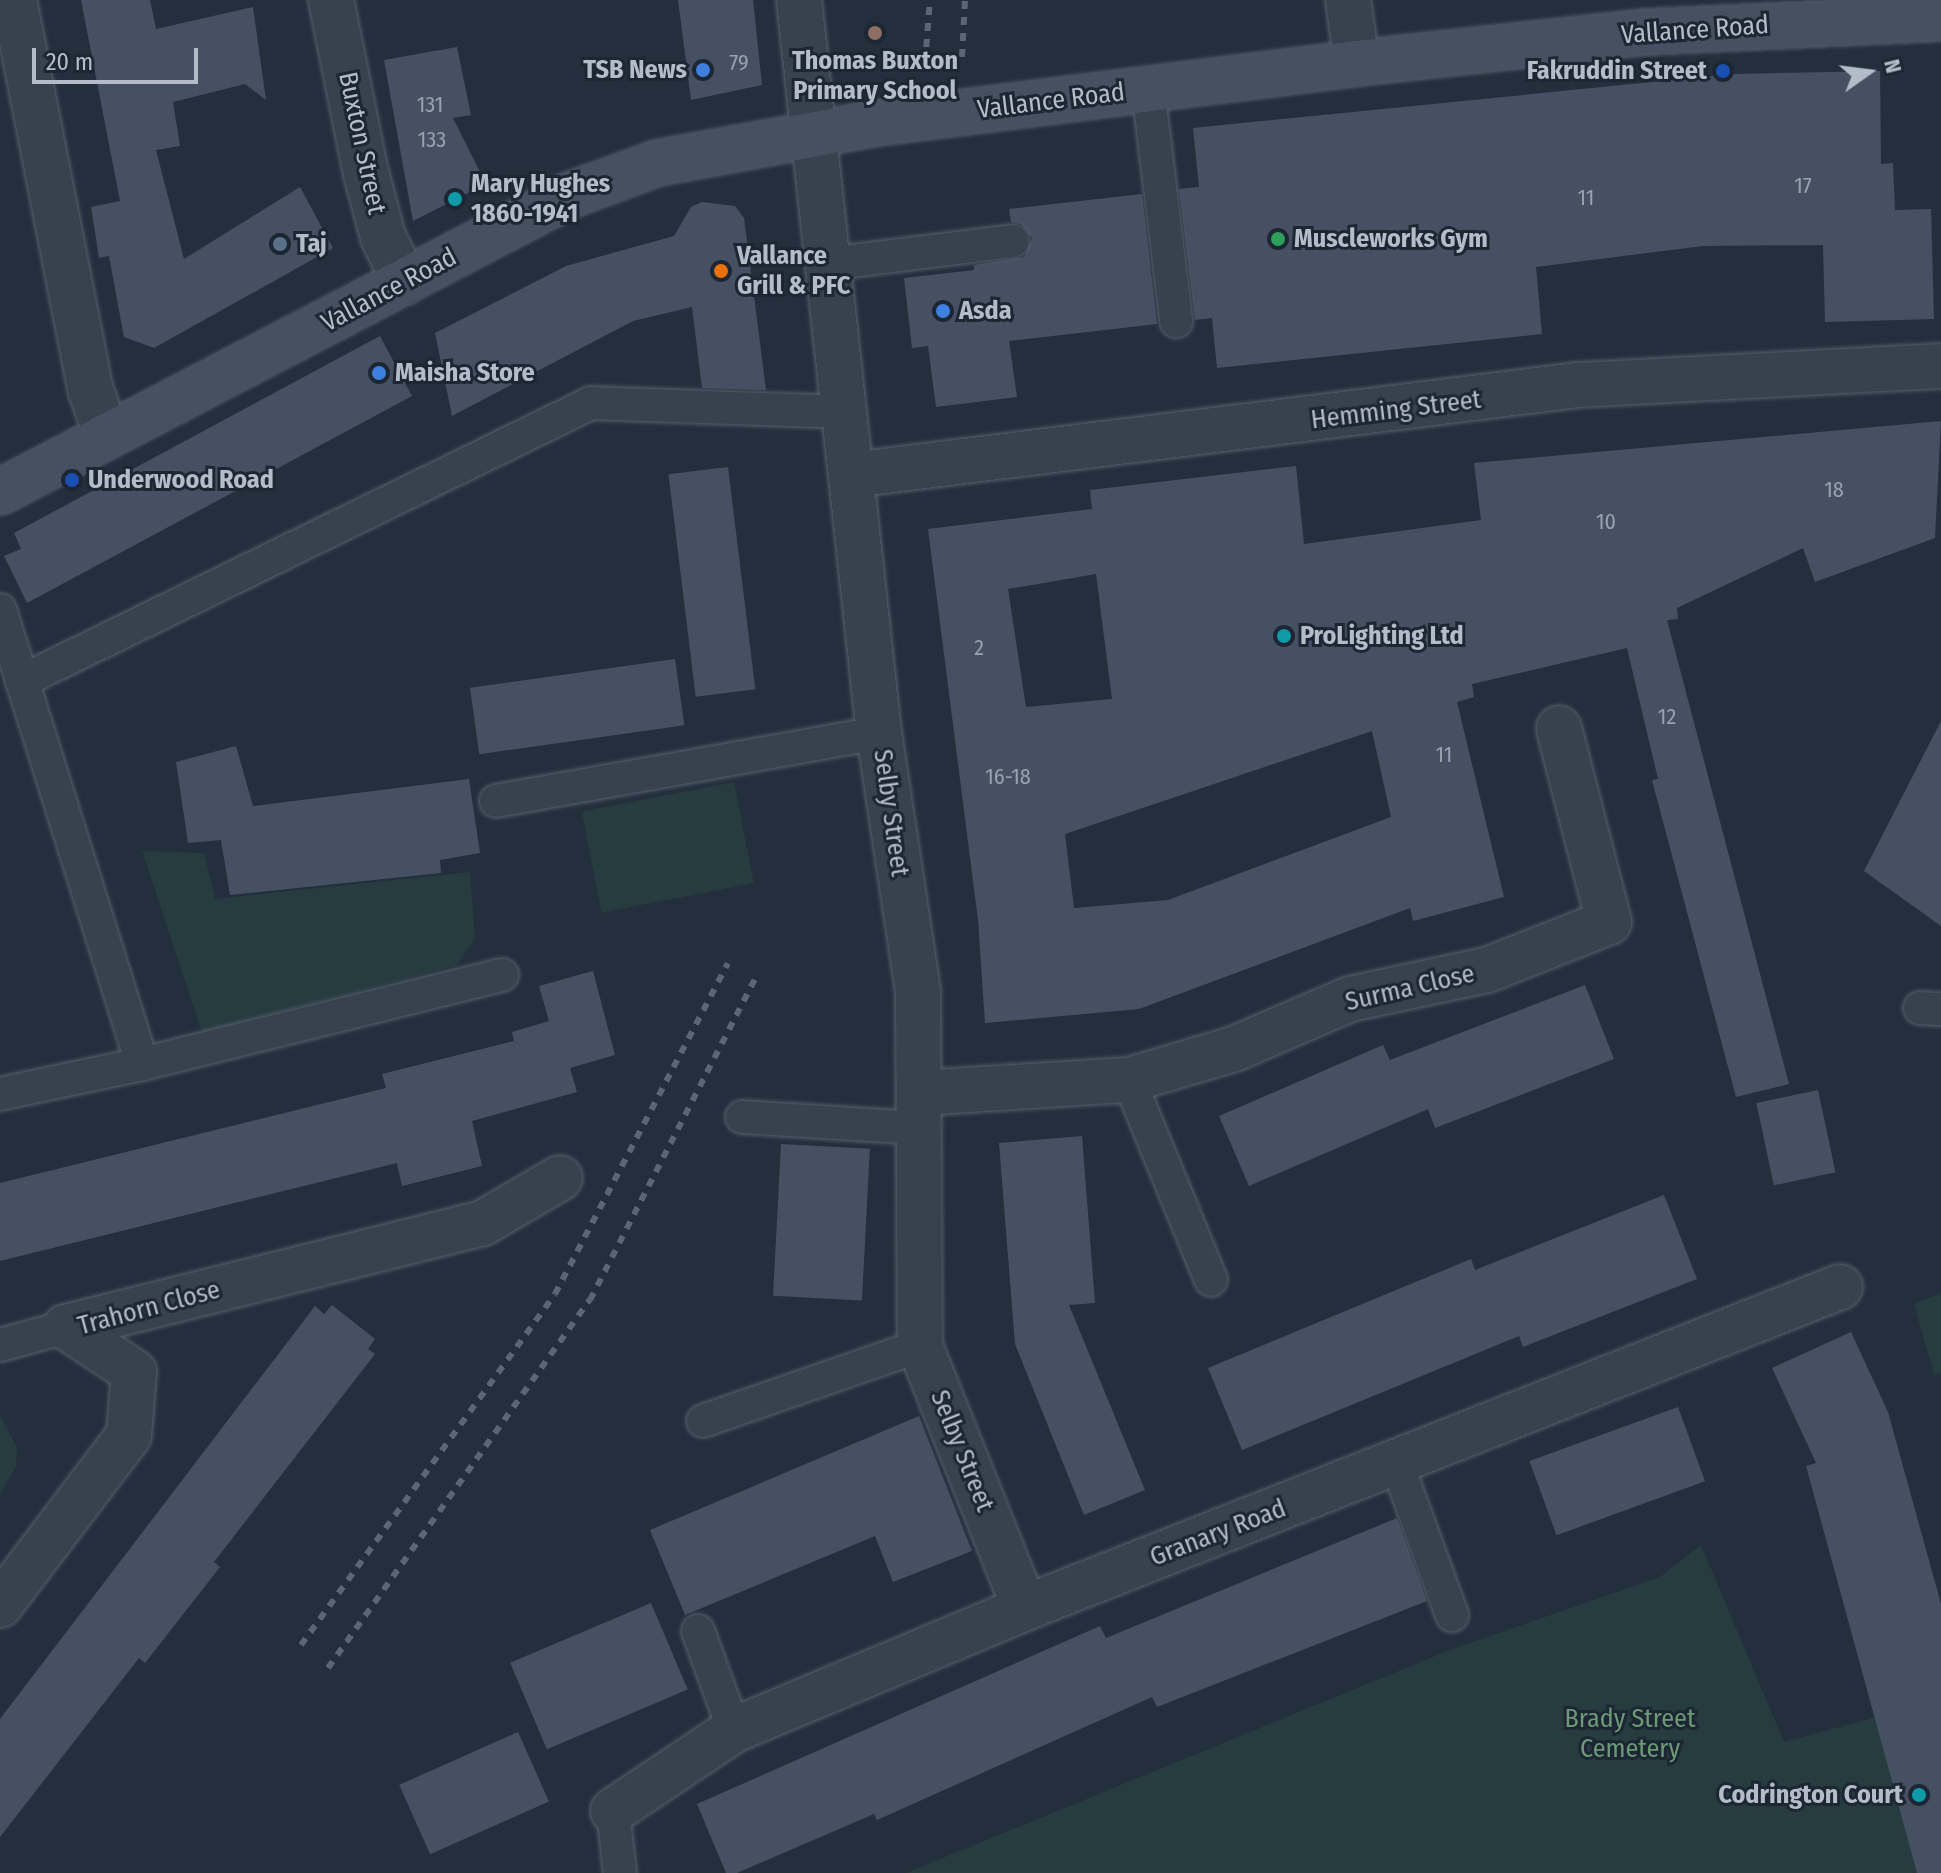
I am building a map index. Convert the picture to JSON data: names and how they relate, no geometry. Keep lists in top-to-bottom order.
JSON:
{
  "streets": {
    "main road": ["Vallance Road"],
    "street": [
      "Buxton Street",
      "Hemming Street",
      "Selby Street",
      "Surma Close",
      "Trahorn Close",
      "Granary Road"
    ]
  },
  "crossings": [
    ["Vallance Road", "Buxton Street"],
    ["Vallance Road", "Selby Street"],
    ["Hemming Street", "Selby Street"],
    ["Selby Street", "Surma Close"],
    ["Selby Street", "Granary Road"]
  ],
  "parks": ["Brady Street Cemetery"],
  "places": [
    "Thomas Buxton Primary School",
    "TSB News",
    "Fakruddin Street",
    "Mary Hughes 1860-1941",
    "Muscleworks Gym",
    "Taj",
    "Vallance Grill & PFC",
    "Asda",
    "Maisha Store",
    "Underwood Road",
    "ProLighting Ltd",
    "Codrington Court"
  ],
  "house_numbers": [
    "79",
    "131",
    "133",
    "17",
    "11",
    "18",
    "10",
    "2",
    "12",
    "11",
    "16-18"
  ],
  "scale_bar": "20 m",
  "north": "right"
}
